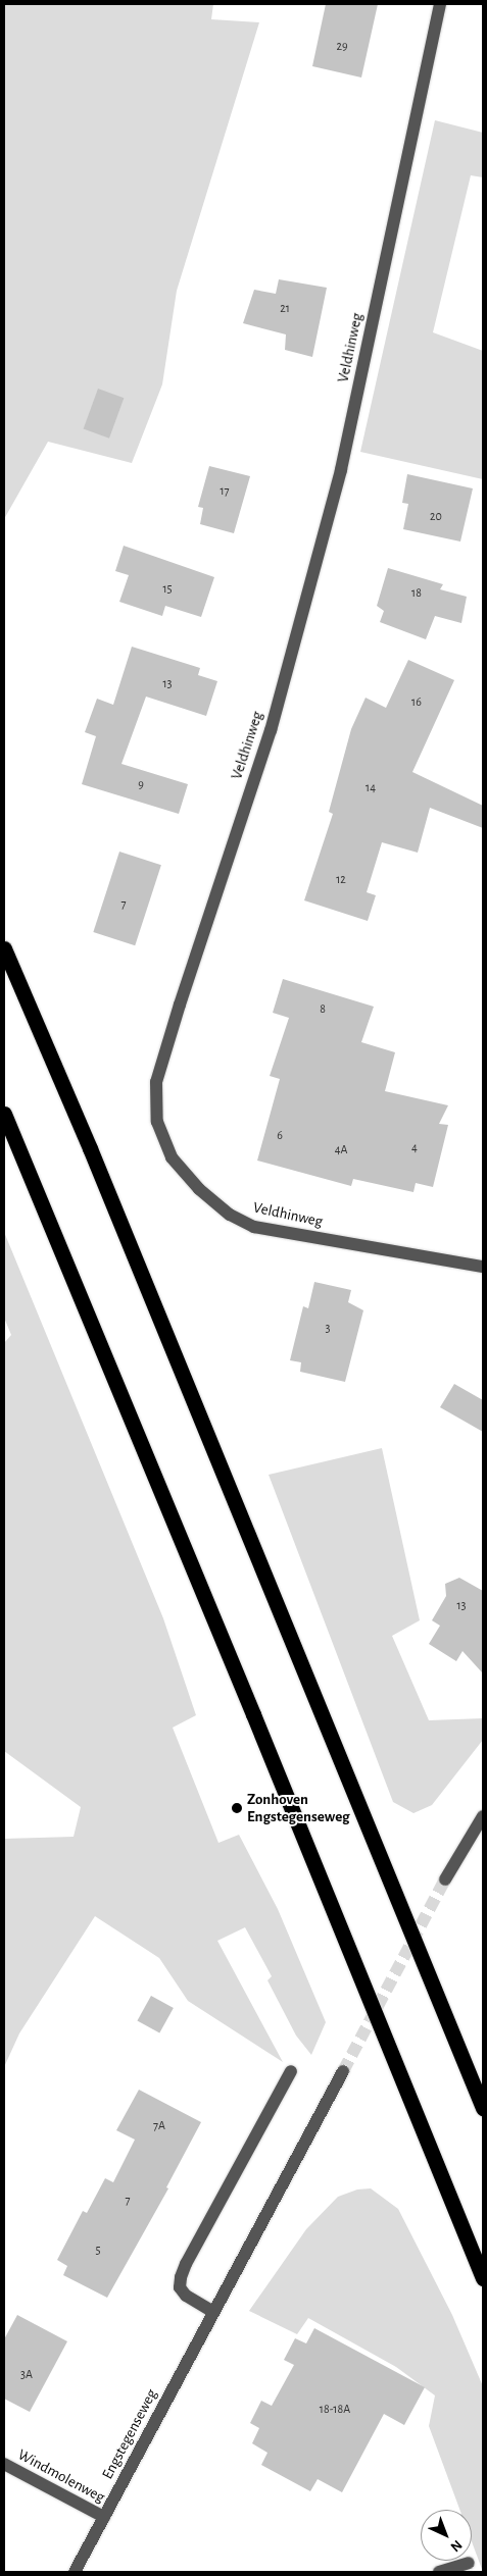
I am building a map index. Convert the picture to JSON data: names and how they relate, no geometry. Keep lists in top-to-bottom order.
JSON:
{
  "streets": {
    "street": ["Veldhinweg", "Engstegenseweg", "Windmolenweg"]
  },
  "crossings": [
    ["Engstegenseweg", "Windmolenweg"]
  ],
  "places": ["Zonhoven Engstegenseweg"],
  "house_numbers": [
    "29",
    "21",
    "17",
    "20",
    "15",
    "18",
    "13",
    "16",
    "9",
    "14",
    "12",
    "7",
    "8",
    "6",
    "4",
    "4A",
    "3",
    "13",
    "7A",
    "7",
    "5",
    "3A",
    "18-18A"
  ],
  "north": "bottom right"
}
